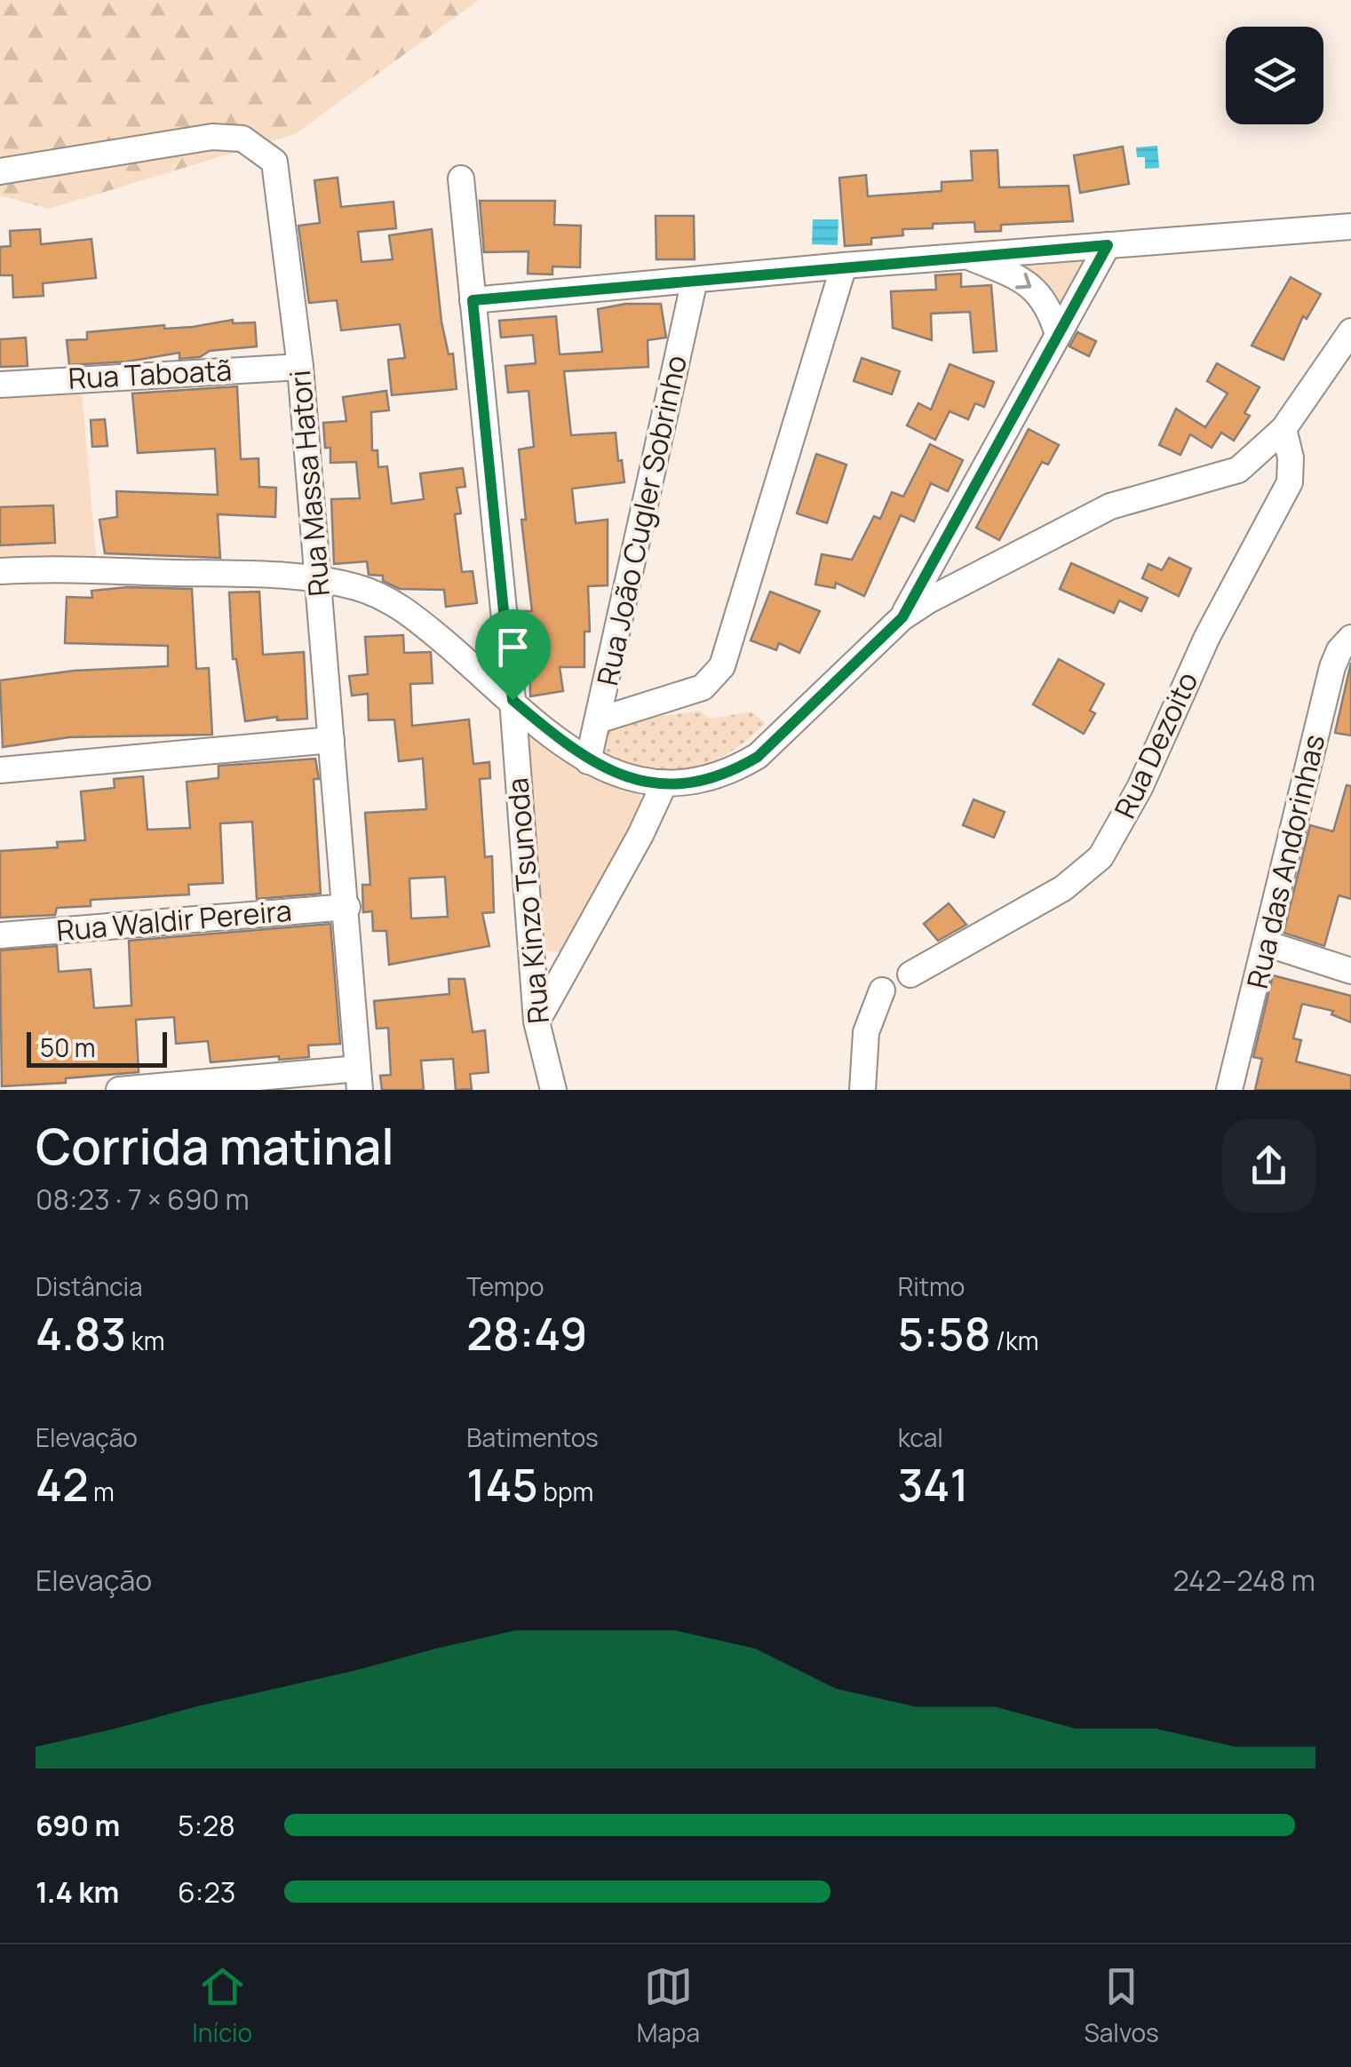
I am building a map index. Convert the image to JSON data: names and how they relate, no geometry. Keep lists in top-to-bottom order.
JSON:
{
  "streets": {
    "street": [
      "Rua Taboatã",
      "Rua Massa Hatori",
      "Rua João Cugler Sobrinho",
      "Rua Dezoito",
      "Rua das Andorinhas",
      "Rua Kinzo Tsunoda",
      "Rua Waldir Pereira"
    ]
  },
  "crossings": [
    ["Rua Taboatã", "Rua Massa Hatori"],
    ["Rua Massa Hatori", "Rua Waldir Pereira"]
  ],
  "scale_bar": "50 m",
  "page": {
    "scale": "50 m",
    "heading": ["Corrida matinal", "08:23 · 7 × 690 m"],
    "stats": [
      ["Distância", "4.83 km"],
      ["Tempo", "28:49"],
      ["Ritmo", "5:58 /km"],
      ["Elevação", "42 m"],
      ["Batimentos", "145 bpm"],
      ["kcal", "341"]
    ],
    "chart": ["Elevação", "242–248 m"],
    "list": [
      {
        "name": "690 m",
        "note": "5:28"
      },
      {
        "name": "1.4 km",
        "note": "6:23"
      }
    ],
    "tabs": ["Início", "Mapa", "Salvos"]
  }
}
